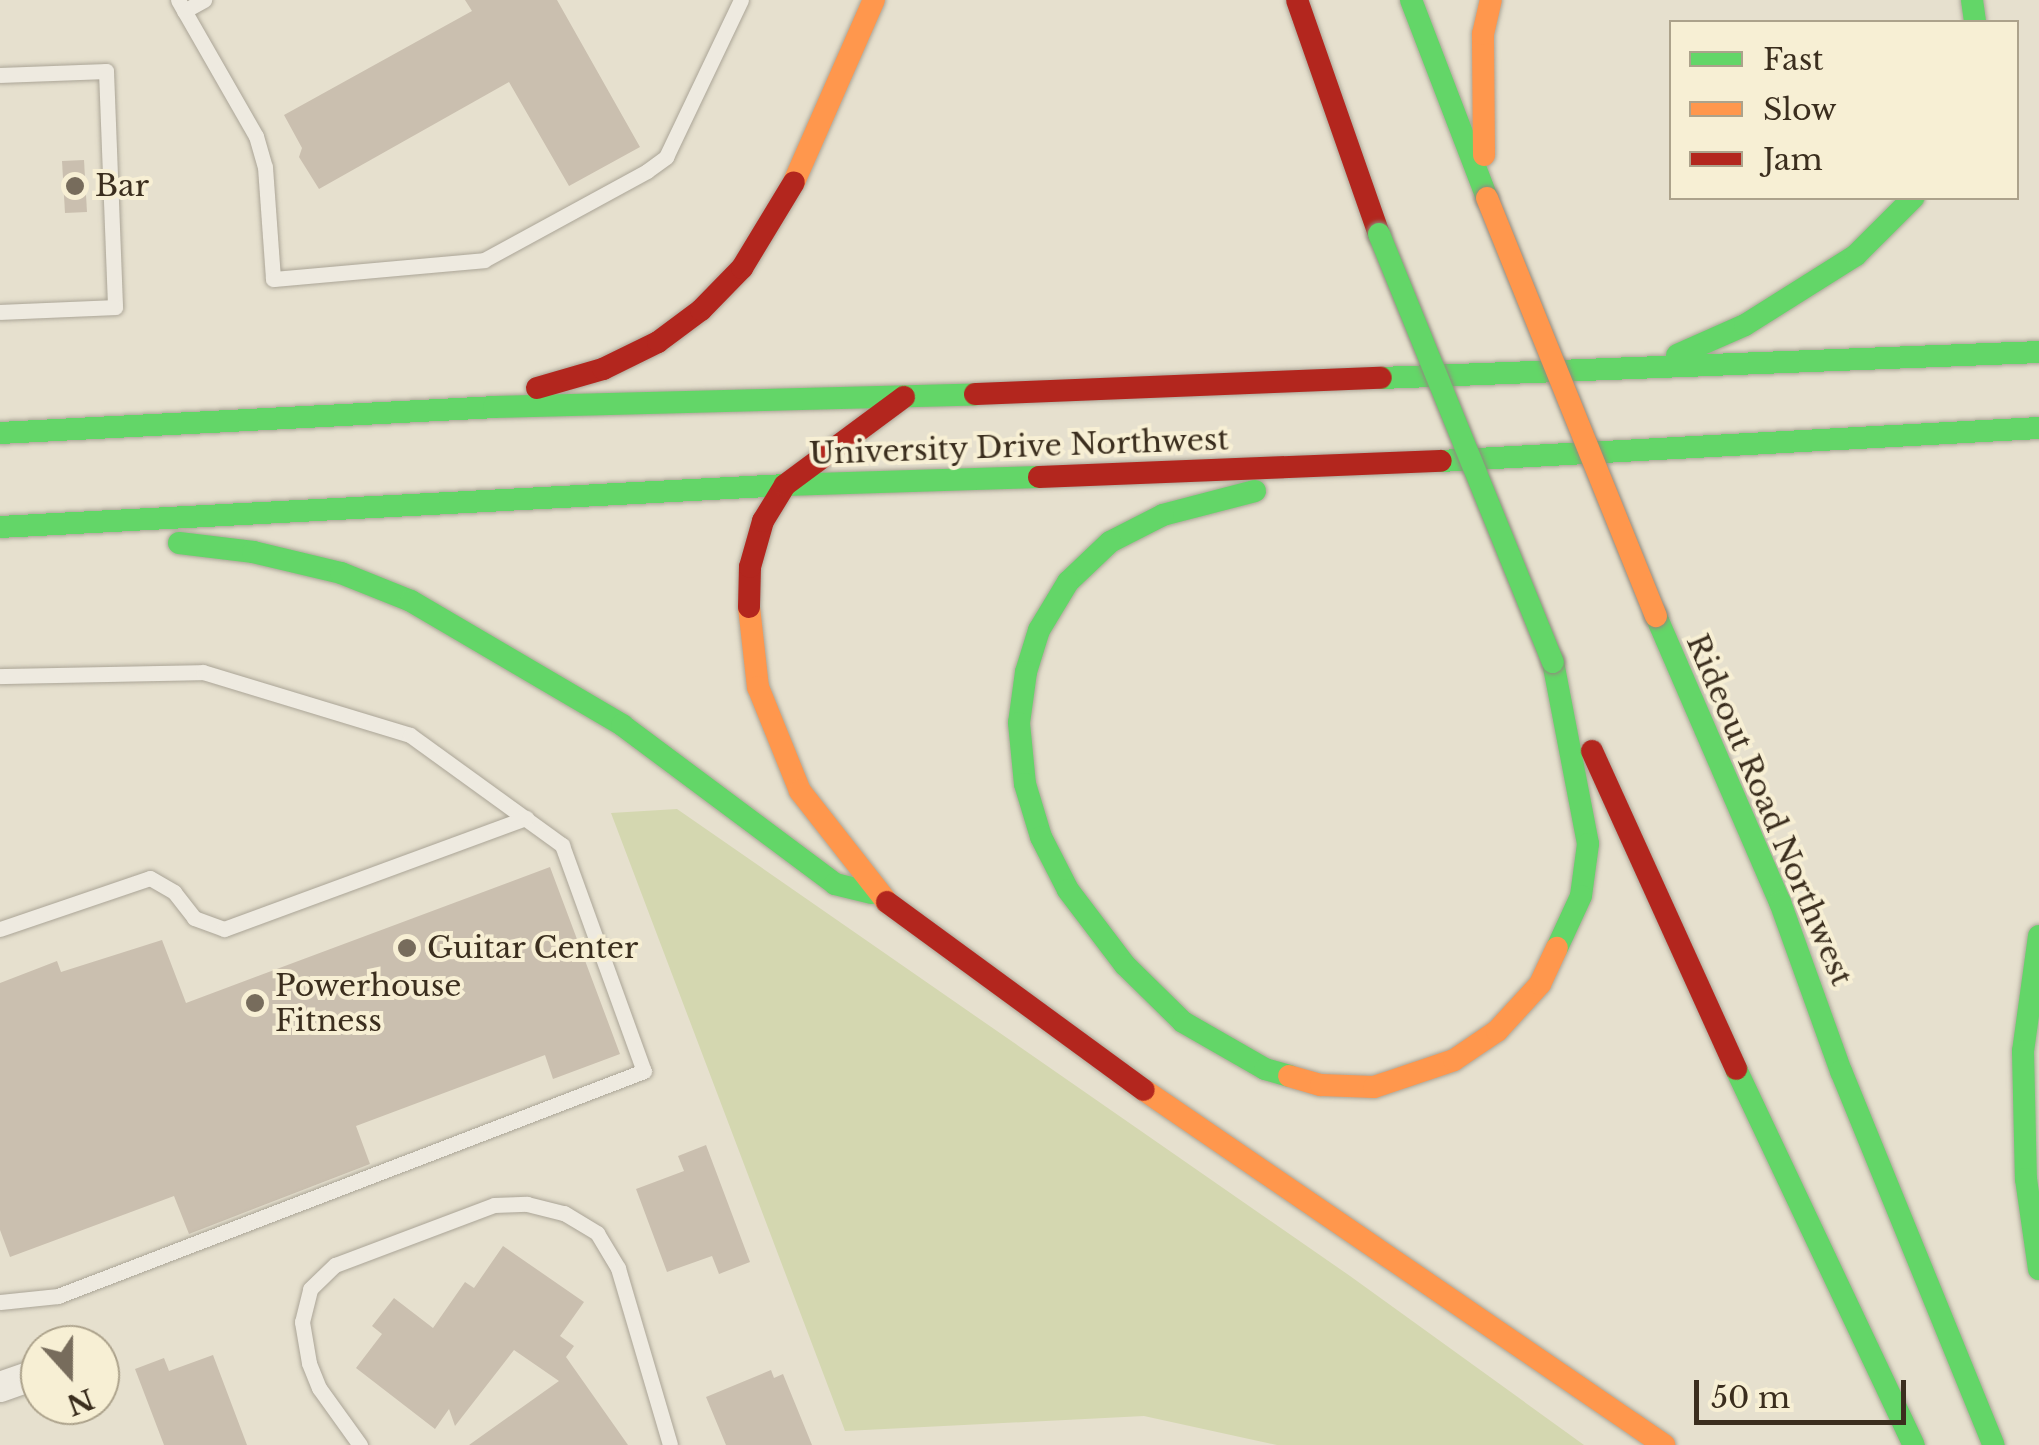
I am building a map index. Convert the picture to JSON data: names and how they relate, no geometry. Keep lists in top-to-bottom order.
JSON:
{
  "streets": {
    "highway": ["University Drive Northwest", "Rideout Road Northwest"]
  },
  "places": ["Bar", "Guitar Center", "Powerhouse Fitness"],
  "legend": ["Fast", "Slow", "Jam"],
  "scale_bar": "50 m",
  "north": "bottom"
}
